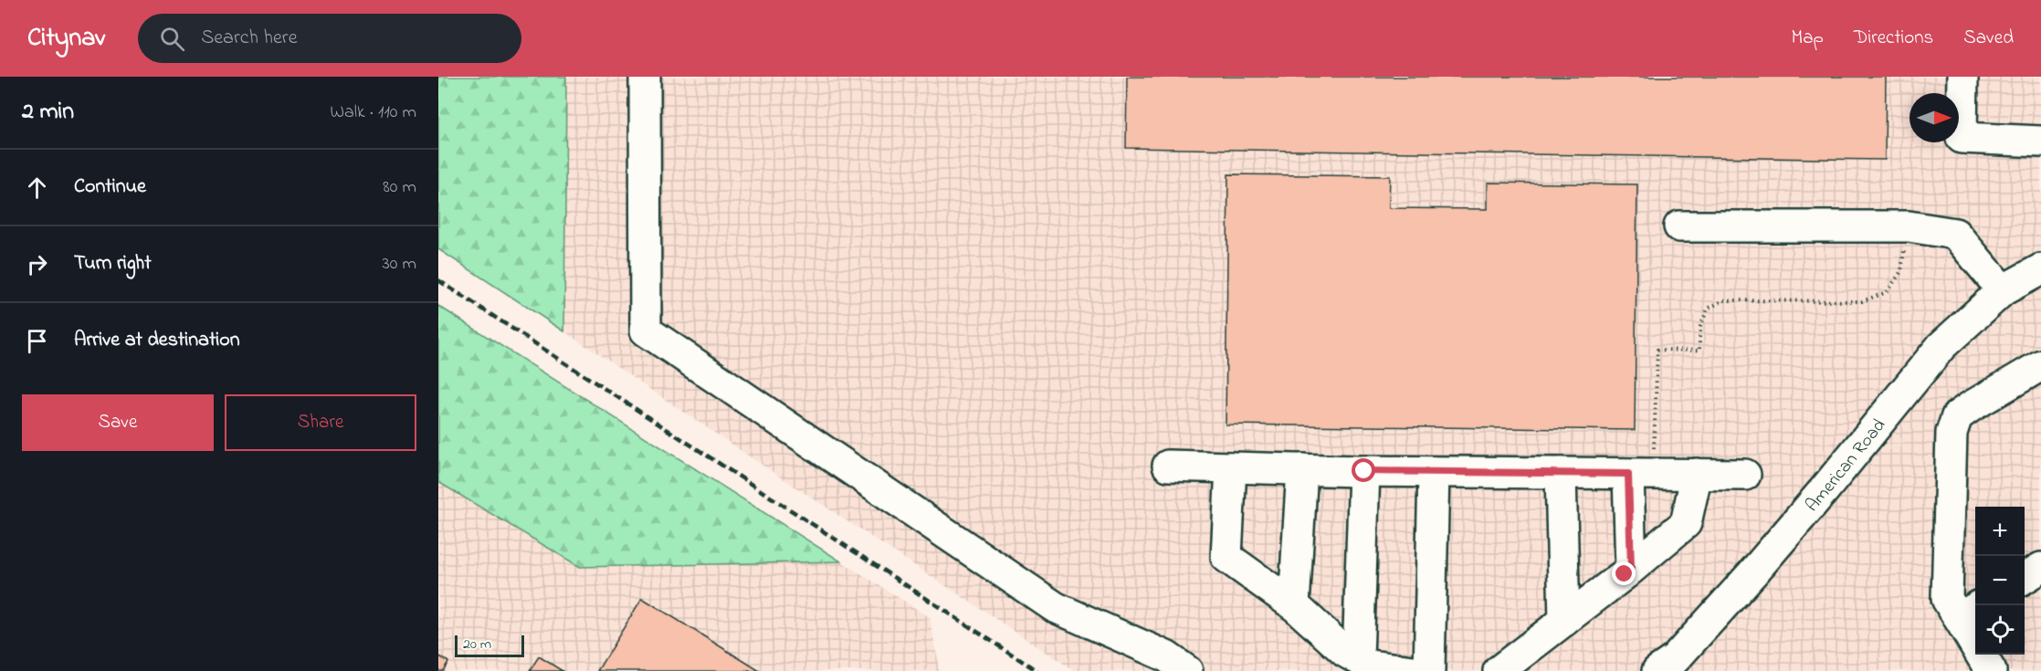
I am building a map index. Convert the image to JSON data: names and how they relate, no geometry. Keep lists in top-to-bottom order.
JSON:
{
  "streets": {
    "street": ["American Road"]
  },
  "scale_bar": "20 m",
  "north": "right",
  "page": {
    "header": "Citynav",
    "search": "Search here",
    "nav": ["Map", "Directions", "Saved"],
    "heading": ["2 min", "Walk · 110 m"],
    "list": [
      ["Continue", "80 m"],
      ["Turn right", "30 m"],
      "Arrive at destination"
    ],
    "buttons": ["Save", "Share"],
    "map_buttons": ["+", "−"],
    "scale": "20 m"
  }
}
